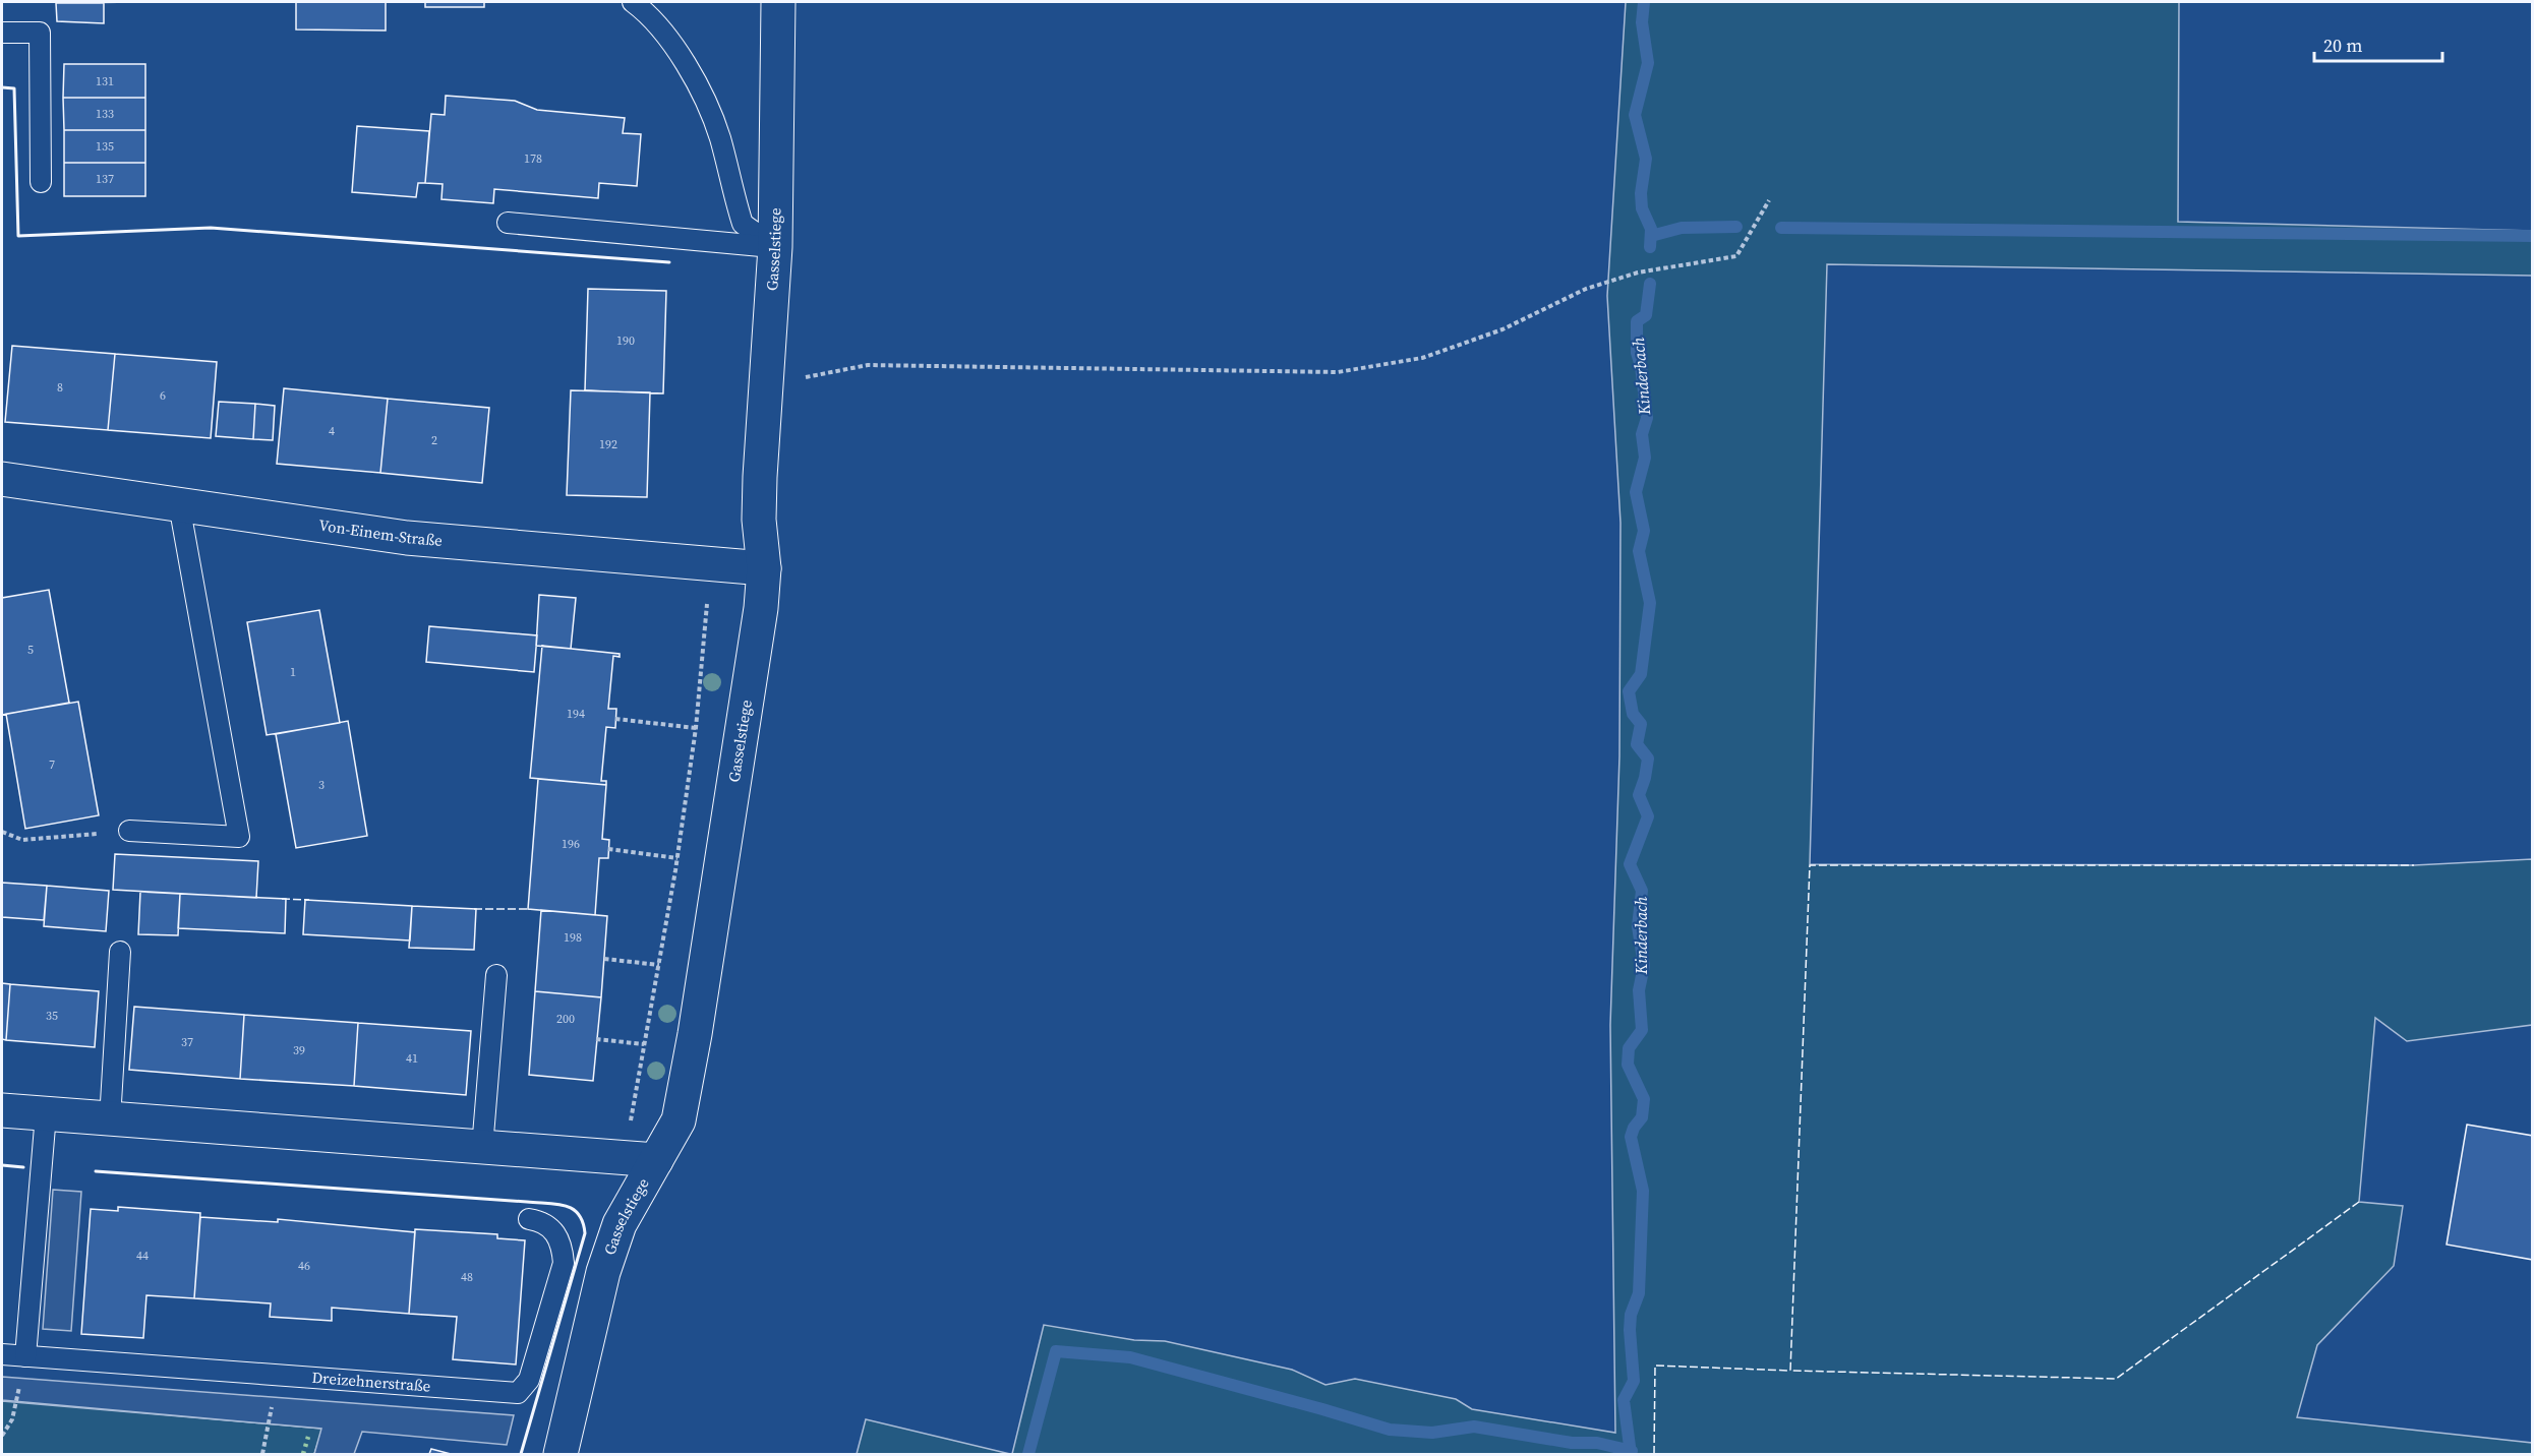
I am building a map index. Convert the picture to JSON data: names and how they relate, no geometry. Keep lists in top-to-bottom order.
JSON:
{
  "streets": {
    "street": ["Gasselstiege", "Von-Einem-Straße"],
    "lane": ["Dreizehnerstraße"]
  },
  "crossings": [
    ["Gasselstiege", "Von-Einem-Straße"]
  ],
  "water": ["Kinderbach"],
  "house_numbers": [
    "131",
    "133",
    "135",
    "178",
    "137",
    "190",
    "8",
    "6",
    "4",
    "2",
    "192",
    "5",
    "1",
    "194",
    "7",
    "3",
    "196",
    "198",
    "35",
    "200",
    "37",
    "39",
    "41",
    "44",
    "46",
    "48"
  ],
  "scale_bar": "20 m"
}
